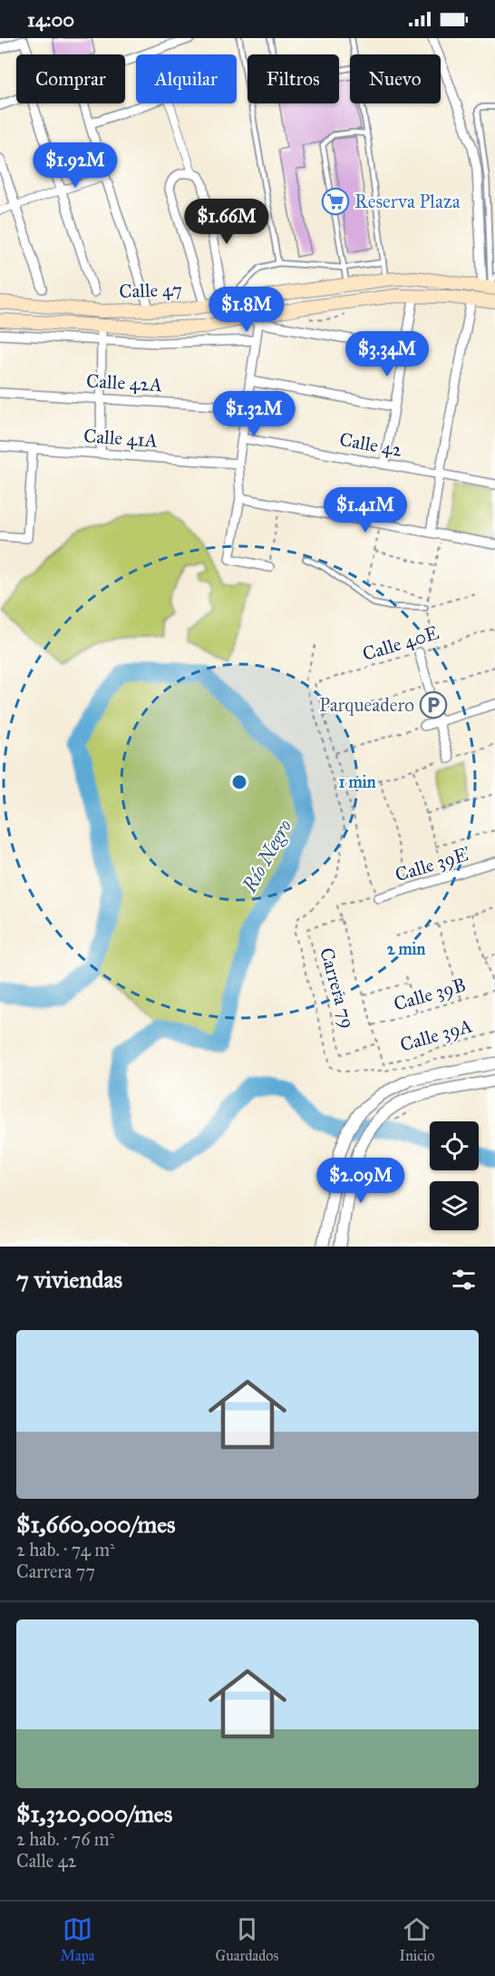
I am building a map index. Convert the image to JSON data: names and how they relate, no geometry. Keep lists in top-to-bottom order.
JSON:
{
  "streets": {
    "main road": ["Calle 47"],
    "street": [
      "Calle 42A",
      "Calle 41A",
      "Calle 42",
      "Calle 39E"
    ],
    "path": [
      "Calle 40E",
      "Carrera 79",
      "Calle 39B",
      "Calle 39A"
    ]
  },
  "crossings": [
    ["Carrera 79", "Calle 39A"]
  ],
  "water": ["Río Negro"],
  "places": {
    "supermarket": ["Reserva Plaza"],
    "parking": ["Parqueadero"]
  },
  "page": {
    "status": "14:00",
    "chip": [
      "Comprar",
      "Alquilar",
      "Filtros",
      "Nuevo"
    ],
    "price": [
      "$1.92M",
      "$1.66M",
      "$1.8M",
      "$3.34M",
      "$1.32M",
      "$1.41M",
      "$2.09M"
    ],
    "heading": "7 viviendas",
    "list": [
      {
        "name": "$1,660,000/mes",
        "note": "2 hab. · 74 m² · Carrera 77"
      },
      {
        "name": "$1,320,000/mes",
        "note": "2 hab. · 76 m² · Calle 42"
      }
    ],
    "tabs": ["Mapa", "Guardados", "Inicio"]
  },
  "rings": ["1 min", "2 min"]
}
